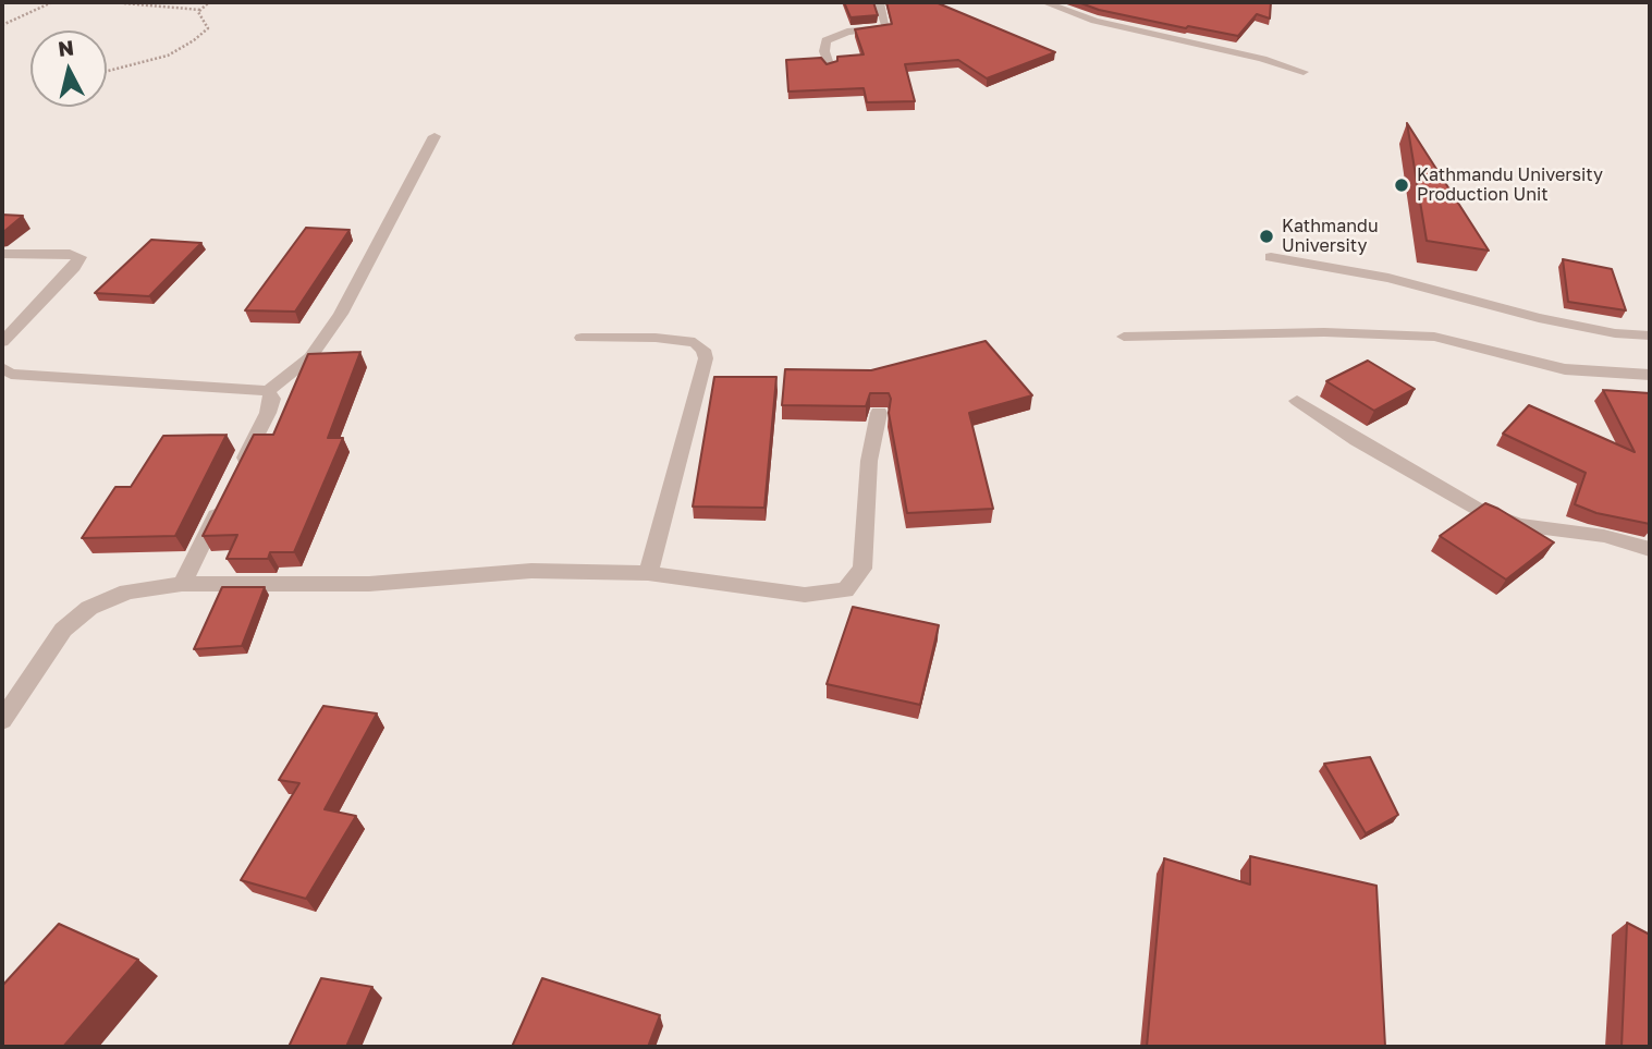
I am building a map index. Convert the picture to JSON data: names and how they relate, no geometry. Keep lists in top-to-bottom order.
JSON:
{
  "places": ["Kathmandu University Production Unit", "Kathmandu University"],
  "north": "top"
}
